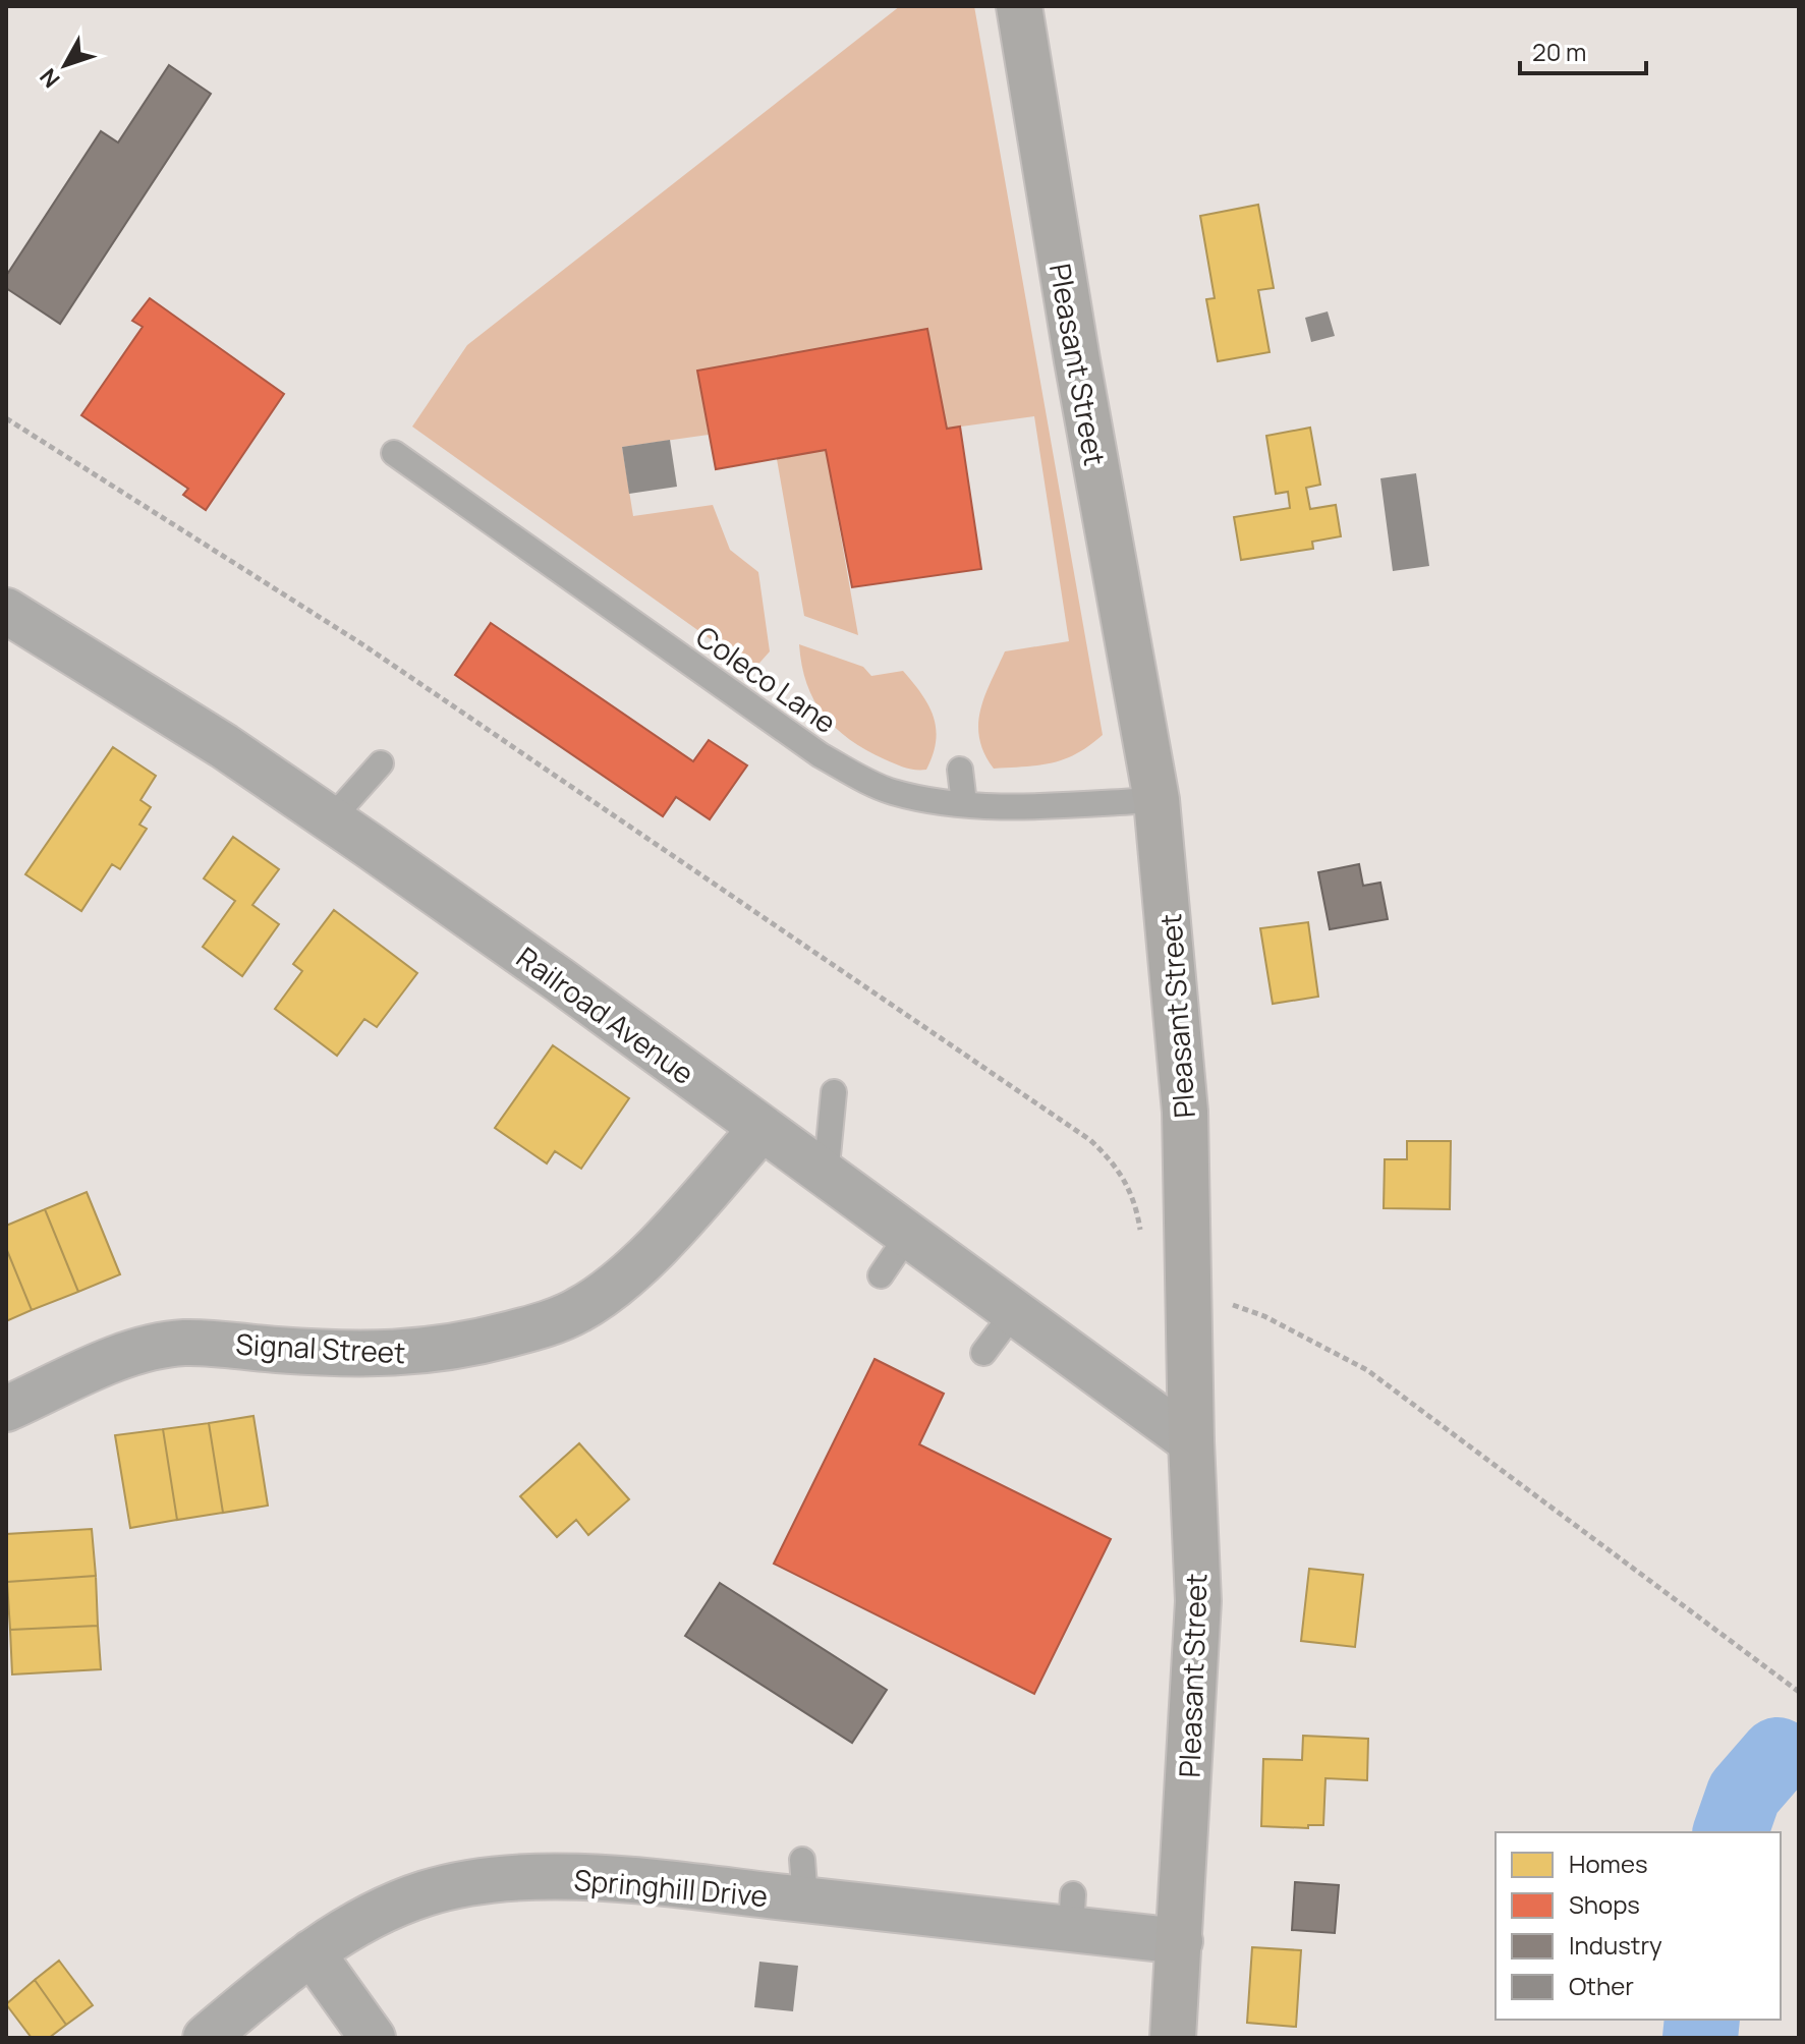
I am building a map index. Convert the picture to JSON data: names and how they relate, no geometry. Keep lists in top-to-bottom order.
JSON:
{
  "streets": {
    "main road": ["Pleasant Street"],
    "street": ["Railroad Avenue", "Signal Street", "Springhill Drive"],
    "lane": ["Coleco Lane"]
  },
  "crossings": [
    ["Pleasant Street", "Coleco Lane"],
    ["Pleasant Street", "Railroad Avenue"],
    ["Pleasant Street", "Springhill Drive"],
    ["Railroad Avenue", "Signal Street"]
  ],
  "legend": [
    "Homes",
    "Shops",
    "Industry",
    "Other"
  ],
  "scale_bar": "20 m",
  "north": "bottom left"
}
